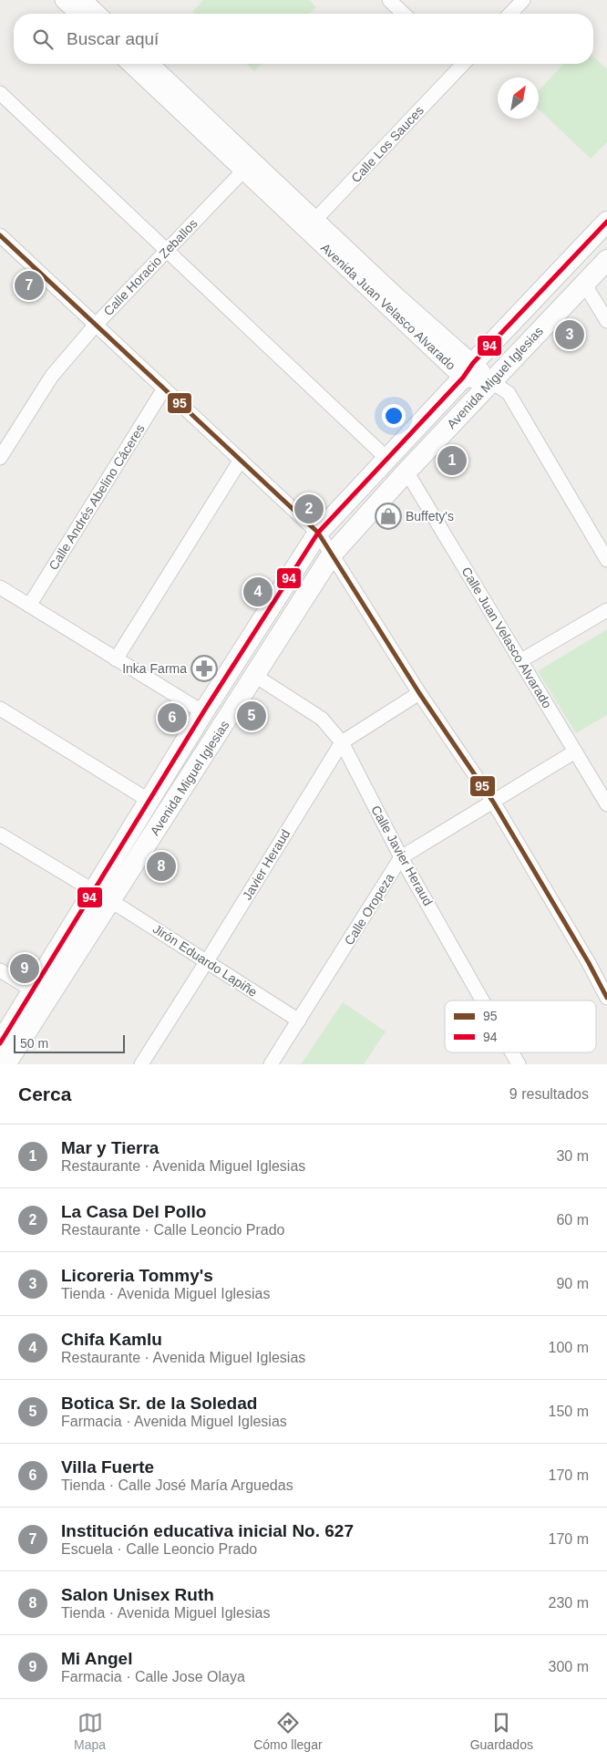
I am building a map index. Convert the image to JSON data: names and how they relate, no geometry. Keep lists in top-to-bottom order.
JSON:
{
  "streets": {
    "main road": ["Avenida Miguel Iglesias"],
    "street": [
      "Calle Los Sauces",
      "Calle Horacio Zeballos",
      "Avenida Juan Velasco Alvarado",
      "Calle Andrés Abelino Cáceres",
      "Calle Juan Velasco Alvarado",
      "Calle Javier Heraud",
      "Javier Heraud",
      "Calle Oropeza",
      "Jirón Eduardo Lapiñe"
    ]
  },
  "crossings": [
    ["Calle Los Sauces", "Avenida Juan Velasco Alvarado"],
    ["Calle Horacio Zeballos", "Avenida Juan Velasco Alvarado"],
    ["Avenida Juan Velasco Alvarado", "Avenida Miguel Iglesias"],
    ["Avenida Miguel Iglesias", "Calle Juan Velasco Alvarado"],
    ["Avenida Miguel Iglesias", "Calle Javier Heraud"],
    ["Avenida Miguel Iglesias", "Jirón Eduardo Lapiñe"],
    ["Calle Juan Velasco Alvarado", "Calle Oropeza"],
    ["Calle Javier Heraud", "Javier Heraud"],
    ["Calle Javier Heraud", "Calle Oropeza"],
    ["Javier Heraud", "Jirón Eduardo Lapiñe"],
    ["Calle Oropeza", "Jirón Eduardo Lapiñe"]
  ],
  "places": {
    "shop": ["Buffety's"],
    "pharmacy": ["Inka Farma"]
  },
  "lines": ["transit line 94", "transit line 95"],
  "legend": ["95", "94"],
  "scale_bar": "50 m",
  "north": "top right",
  "page": {
    "search": "Buscar aquí",
    "pins": [
      "7",
      "3",
      "1",
      "2",
      "4",
      "5",
      "6",
      "8",
      "9"
    ],
    "scale": "50 m",
    "heading": ["Cerca", "9 resultados"],
    "list": [
      {
        "mark": "1",
        "name": "Mar y Tierra",
        "note": "Restaurante · Avenida Miguel Iglesias",
        "value": "30 m"
      },
      {
        "mark": "2",
        "name": "La Casa Del Pollo",
        "note": "Restaurante · Calle Leoncio Prado",
        "value": "60 m"
      },
      {
        "mark": "3",
        "name": "Licoreria Tommy's",
        "note": "Tienda · Avenida Miguel Iglesias",
        "value": "90 m"
      },
      {
        "mark": "4",
        "name": "Chifa Kamlu",
        "note": "Restaurante · Avenida Miguel Iglesias",
        "value": "100 m"
      },
      {
        "mark": "5",
        "name": "Botica Sr. de la Soledad",
        "note": "Farmacia · Avenida Miguel Iglesias",
        "value": "150 m"
      },
      {
        "mark": "6",
        "name": "Villa Fuerte",
        "note": "Tienda · Calle José María Arguedas",
        "value": "170 m"
      },
      {
        "mark": "7",
        "name": "Institución educativa inicial No. 627",
        "note": "Escuela · Calle Leoncio Prado",
        "value": "170 m"
      },
      {
        "mark": "8",
        "name": "Salon Unisex Ruth",
        "note": "Tienda · Avenida Miguel Iglesias",
        "value": "230 m"
      },
      {
        "mark": "9",
        "name": "Mi Angel",
        "note": "Farmacia · Calle Jose Olaya",
        "value": "300 m"
      }
    ],
    "nav": ["Mapa", "Cómo llegar", "Guardados"]
  }
}
